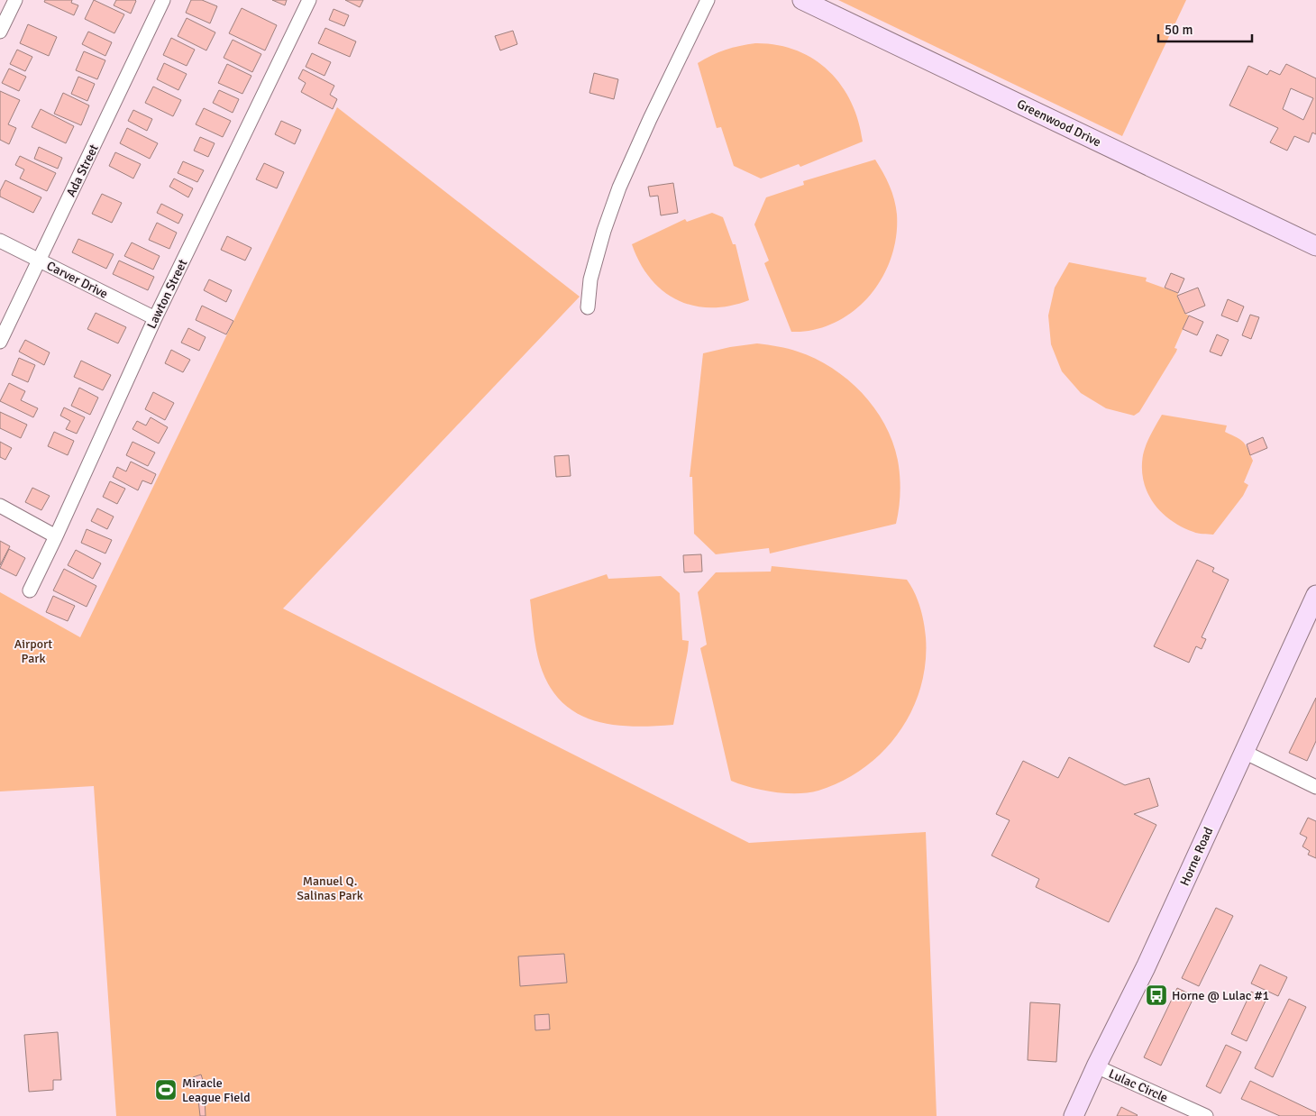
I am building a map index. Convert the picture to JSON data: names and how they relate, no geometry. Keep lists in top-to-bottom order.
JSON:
{
  "streets": {
    "main road": ["Greenwood Drive", "Horne Road"],
    "street": [
      "Ada Street",
      "Carver Drive",
      "Lawton Street",
      "Lulac Circle"
    ]
  },
  "crossings": [
    ["Ada Street", "Carver Drive"],
    ["Carver Drive", "Lawton Street"],
    ["Horne Road", "Lulac Circle"]
  ],
  "parks": ["Airport Park", "Manuel Q. Salinas Park"],
  "places": {
    "bus stop": ["Horne @ Lulac #1"],
    "sports": ["Miracle League Field"]
  },
  "scale_bar": "50 m"
}
